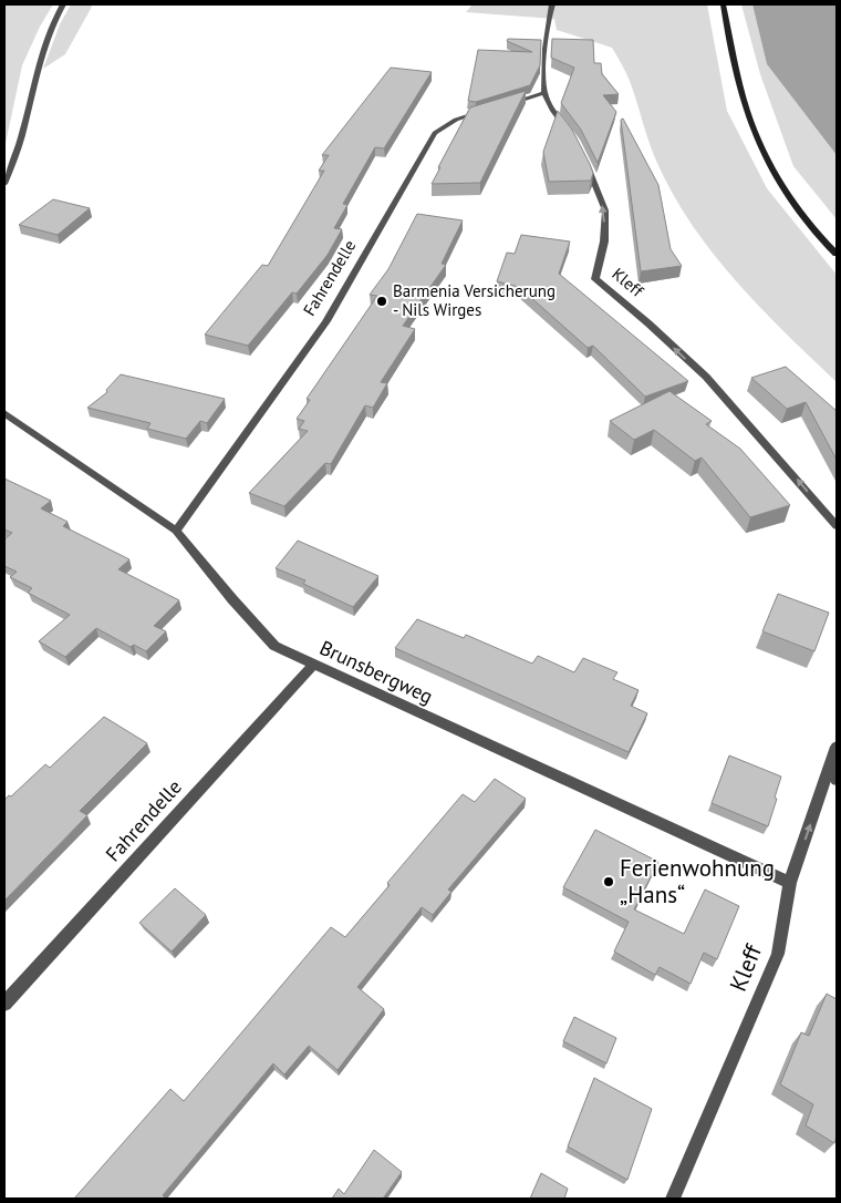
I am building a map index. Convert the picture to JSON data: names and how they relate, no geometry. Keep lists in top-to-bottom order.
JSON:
{
  "streets": {
    "street": ["Fahrendelle", "Kleff", "Brunsbergweg"]
  },
  "crossings": [
    ["Fahrendelle", "Brunsbergweg"],
    ["Kleff", "Brunsbergweg"]
  ],
  "one_way": ["Kleff"],
  "places": ["Barmenia Versicherung - Nils Wirges", "Ferienwohnung „Hans“"]
}
